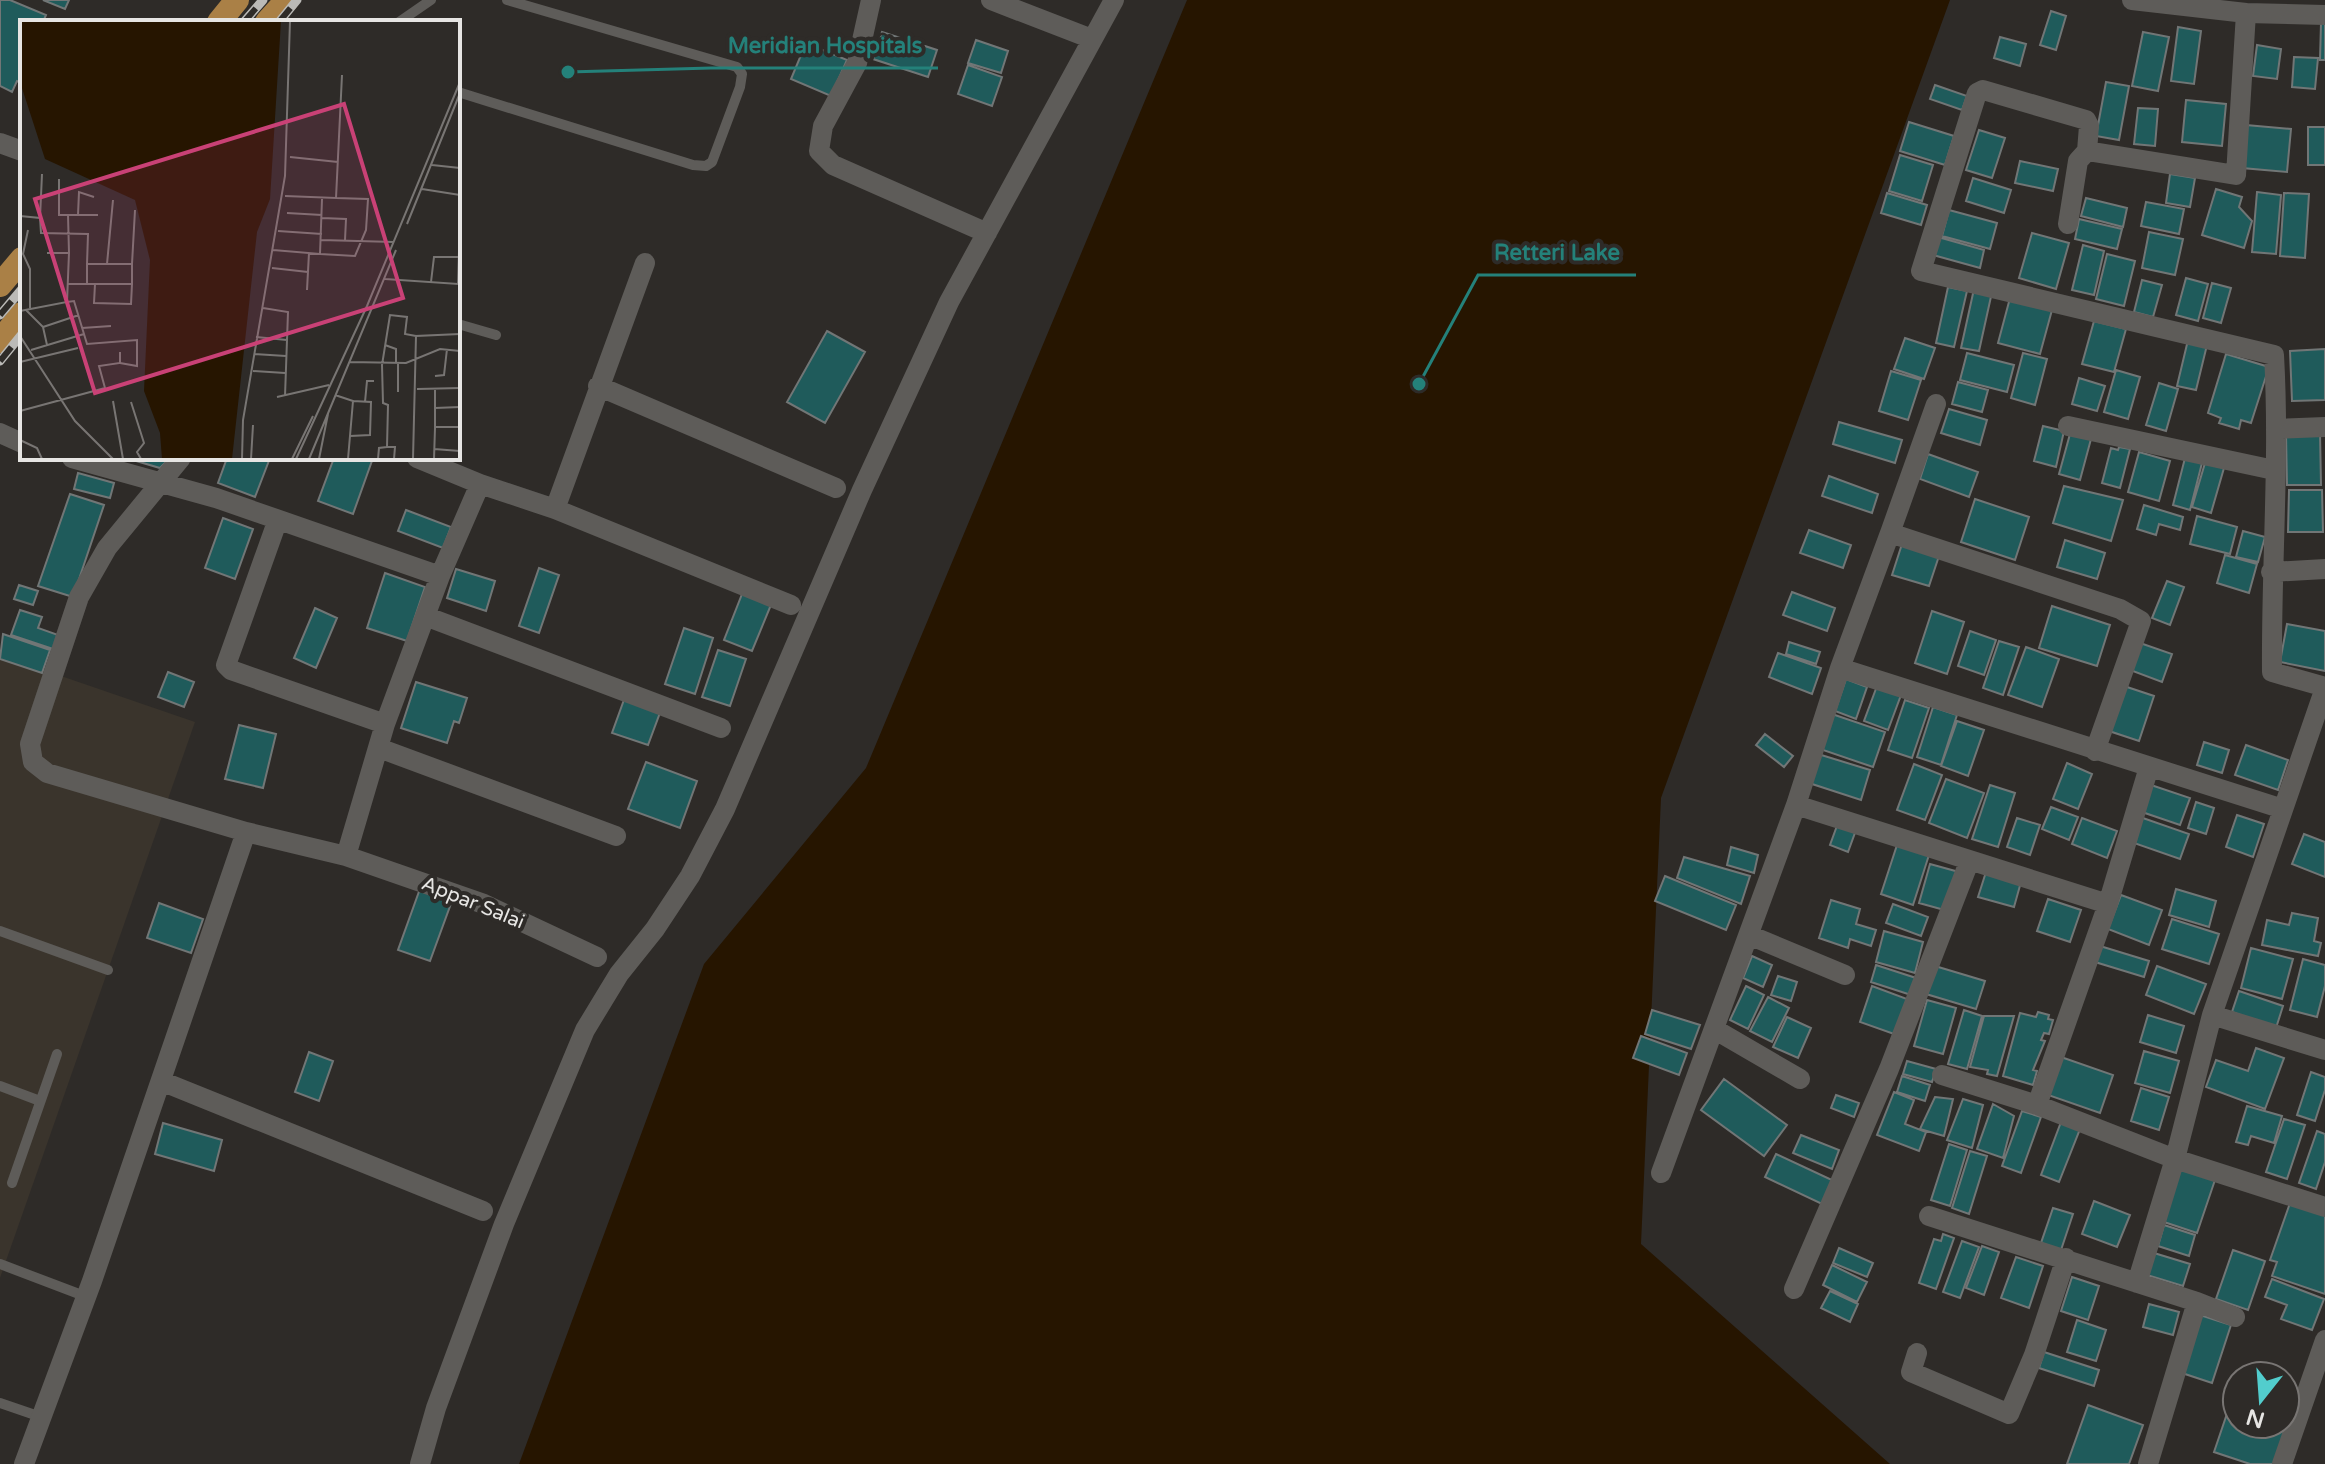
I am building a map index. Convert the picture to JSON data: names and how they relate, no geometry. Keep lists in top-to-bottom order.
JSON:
{
  "streets": {
    "street": ["Appar Salai"]
  },
  "places": ["Meridian Hospitals", "Retteri Lake"],
  "north": "bottom"
}
